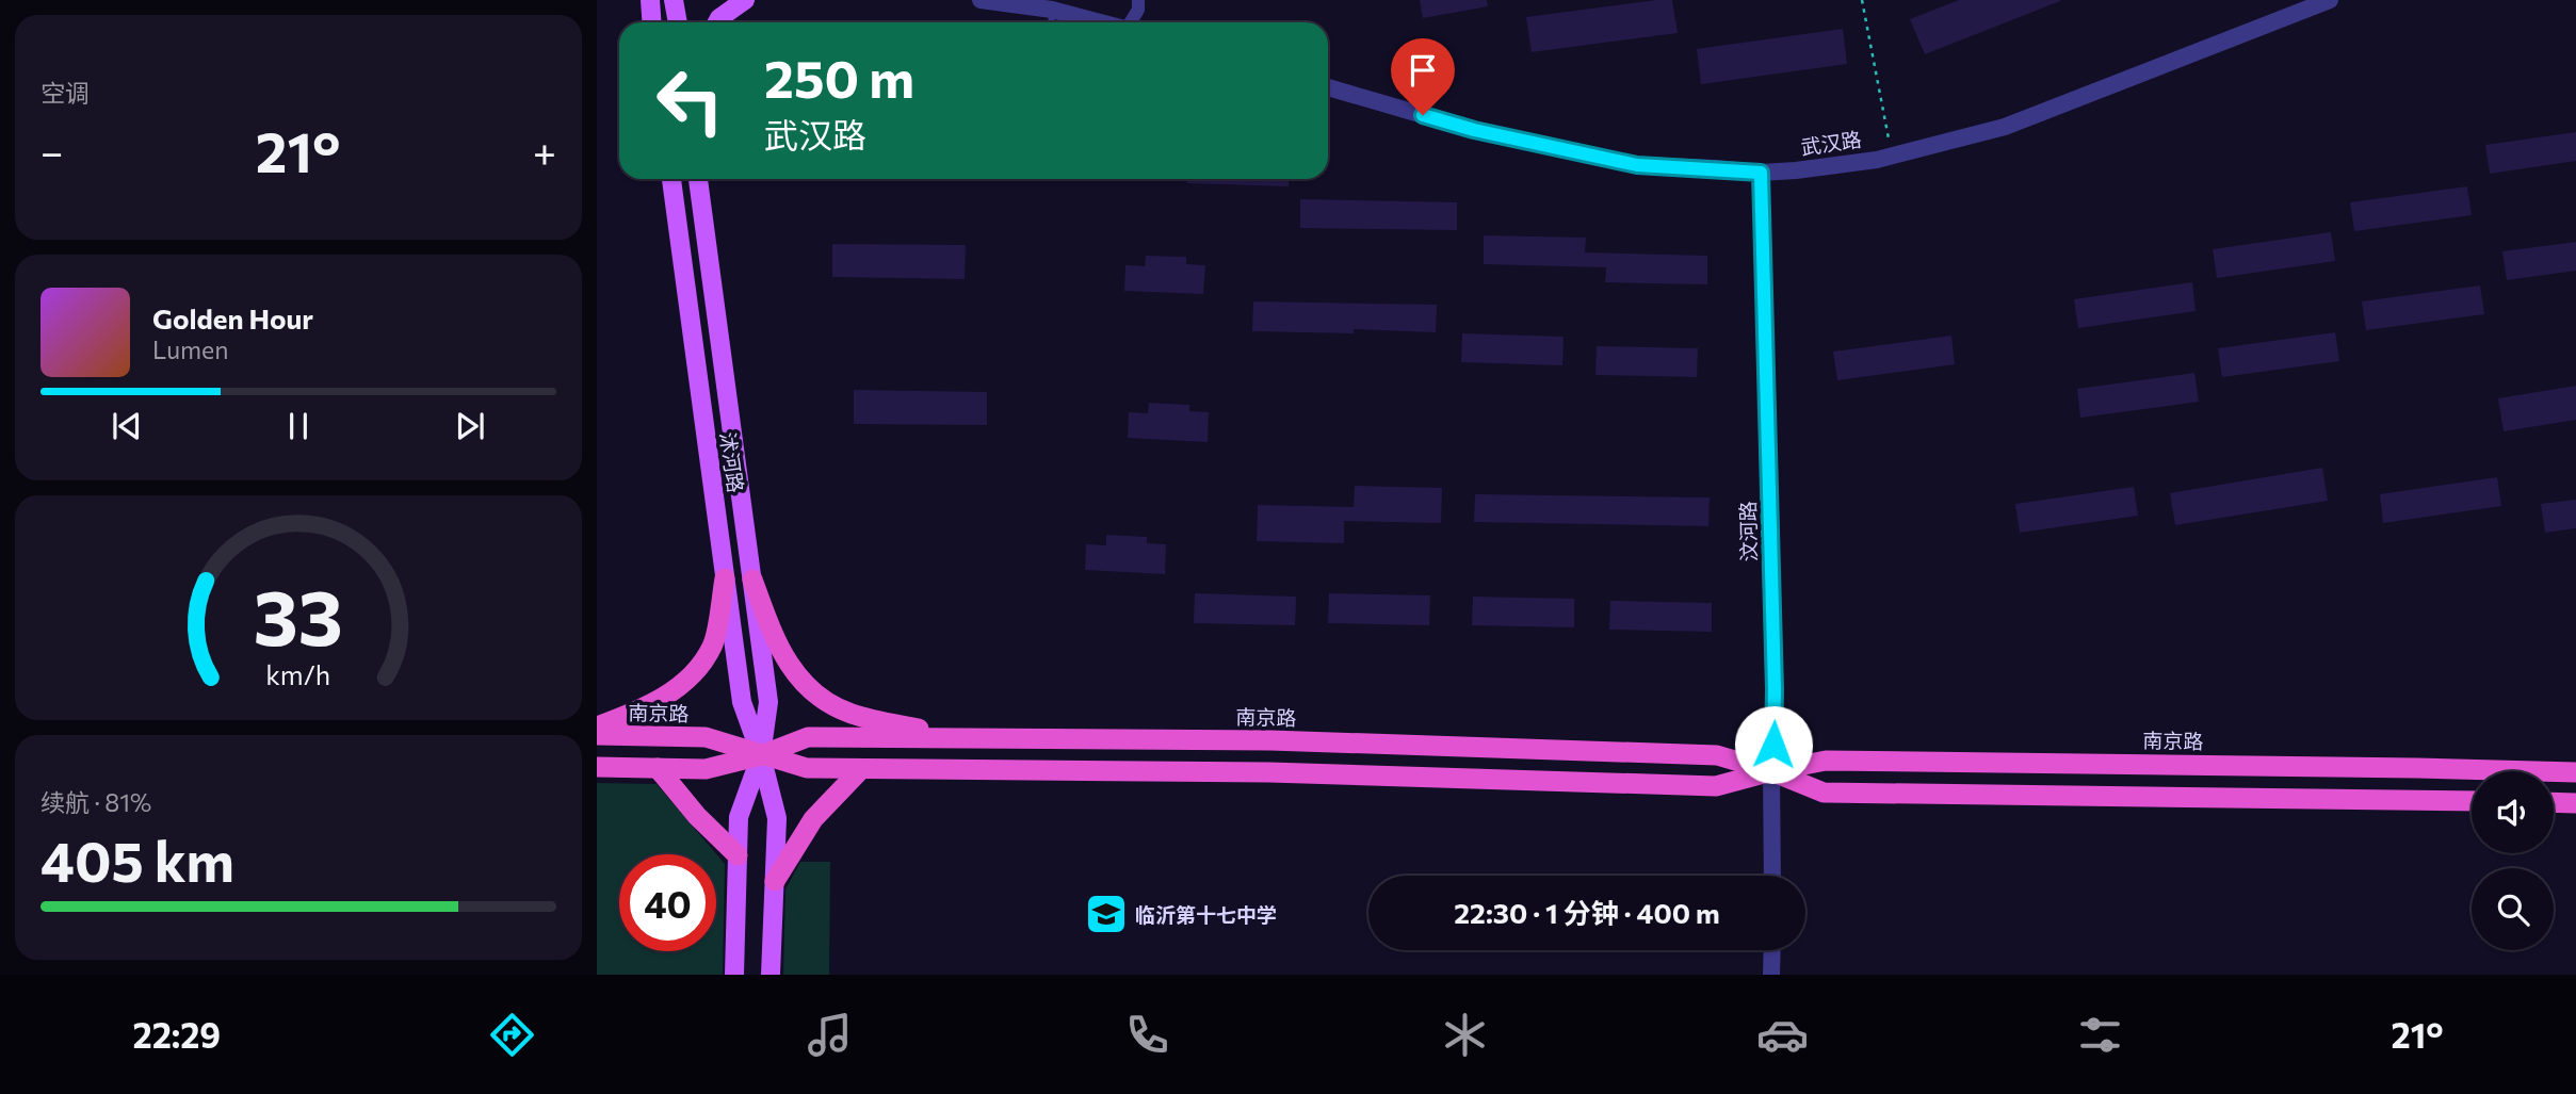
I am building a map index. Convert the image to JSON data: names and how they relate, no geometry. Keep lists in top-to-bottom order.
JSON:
{
  "streets": {
    "highway": ["南京路"],
    "main road": ["沭河路"],
    "street": ["武汉路", "汶河路"]
  },
  "crossings": [
    ["武汉路", "汶河路"],
    ["沭河路", "南京路"],
    ["汶河路", "南京路"]
  ],
  "places": {
    "school or university": ["临沂第十七中学"]
  },
  "page": {
    "tile": [
      "空调",
      ["续航 · 81%", "405 km"]
    ],
    "turn": ["250 m", "武汉路"],
    "heat": ["−", "21°", "+"],
    "song": ["Golden Hour", "Lumen"],
    "limit": "40",
    "trip": "22:30 · 1 分钟 · 400 m",
    "tabs": ["22:29", "21°"],
    "gauge": ["33", "km/h"]
  }
}
